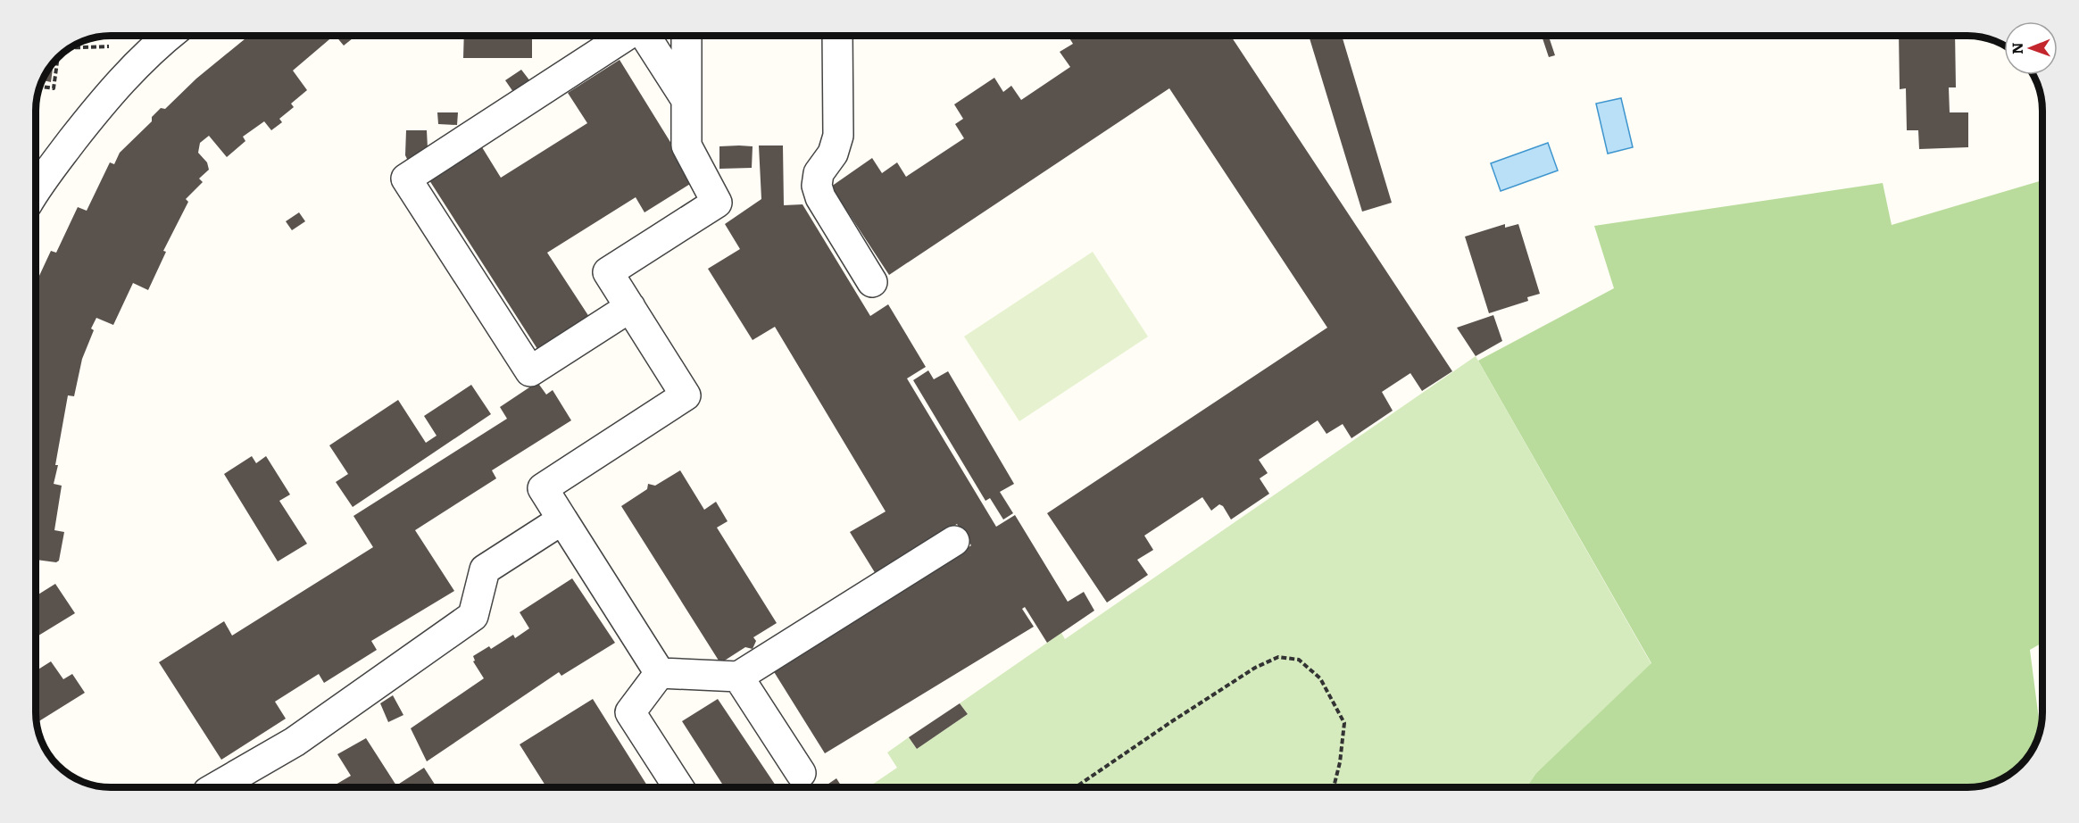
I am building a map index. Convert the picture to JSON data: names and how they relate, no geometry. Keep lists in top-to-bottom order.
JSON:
{
  "north": "left"
}
